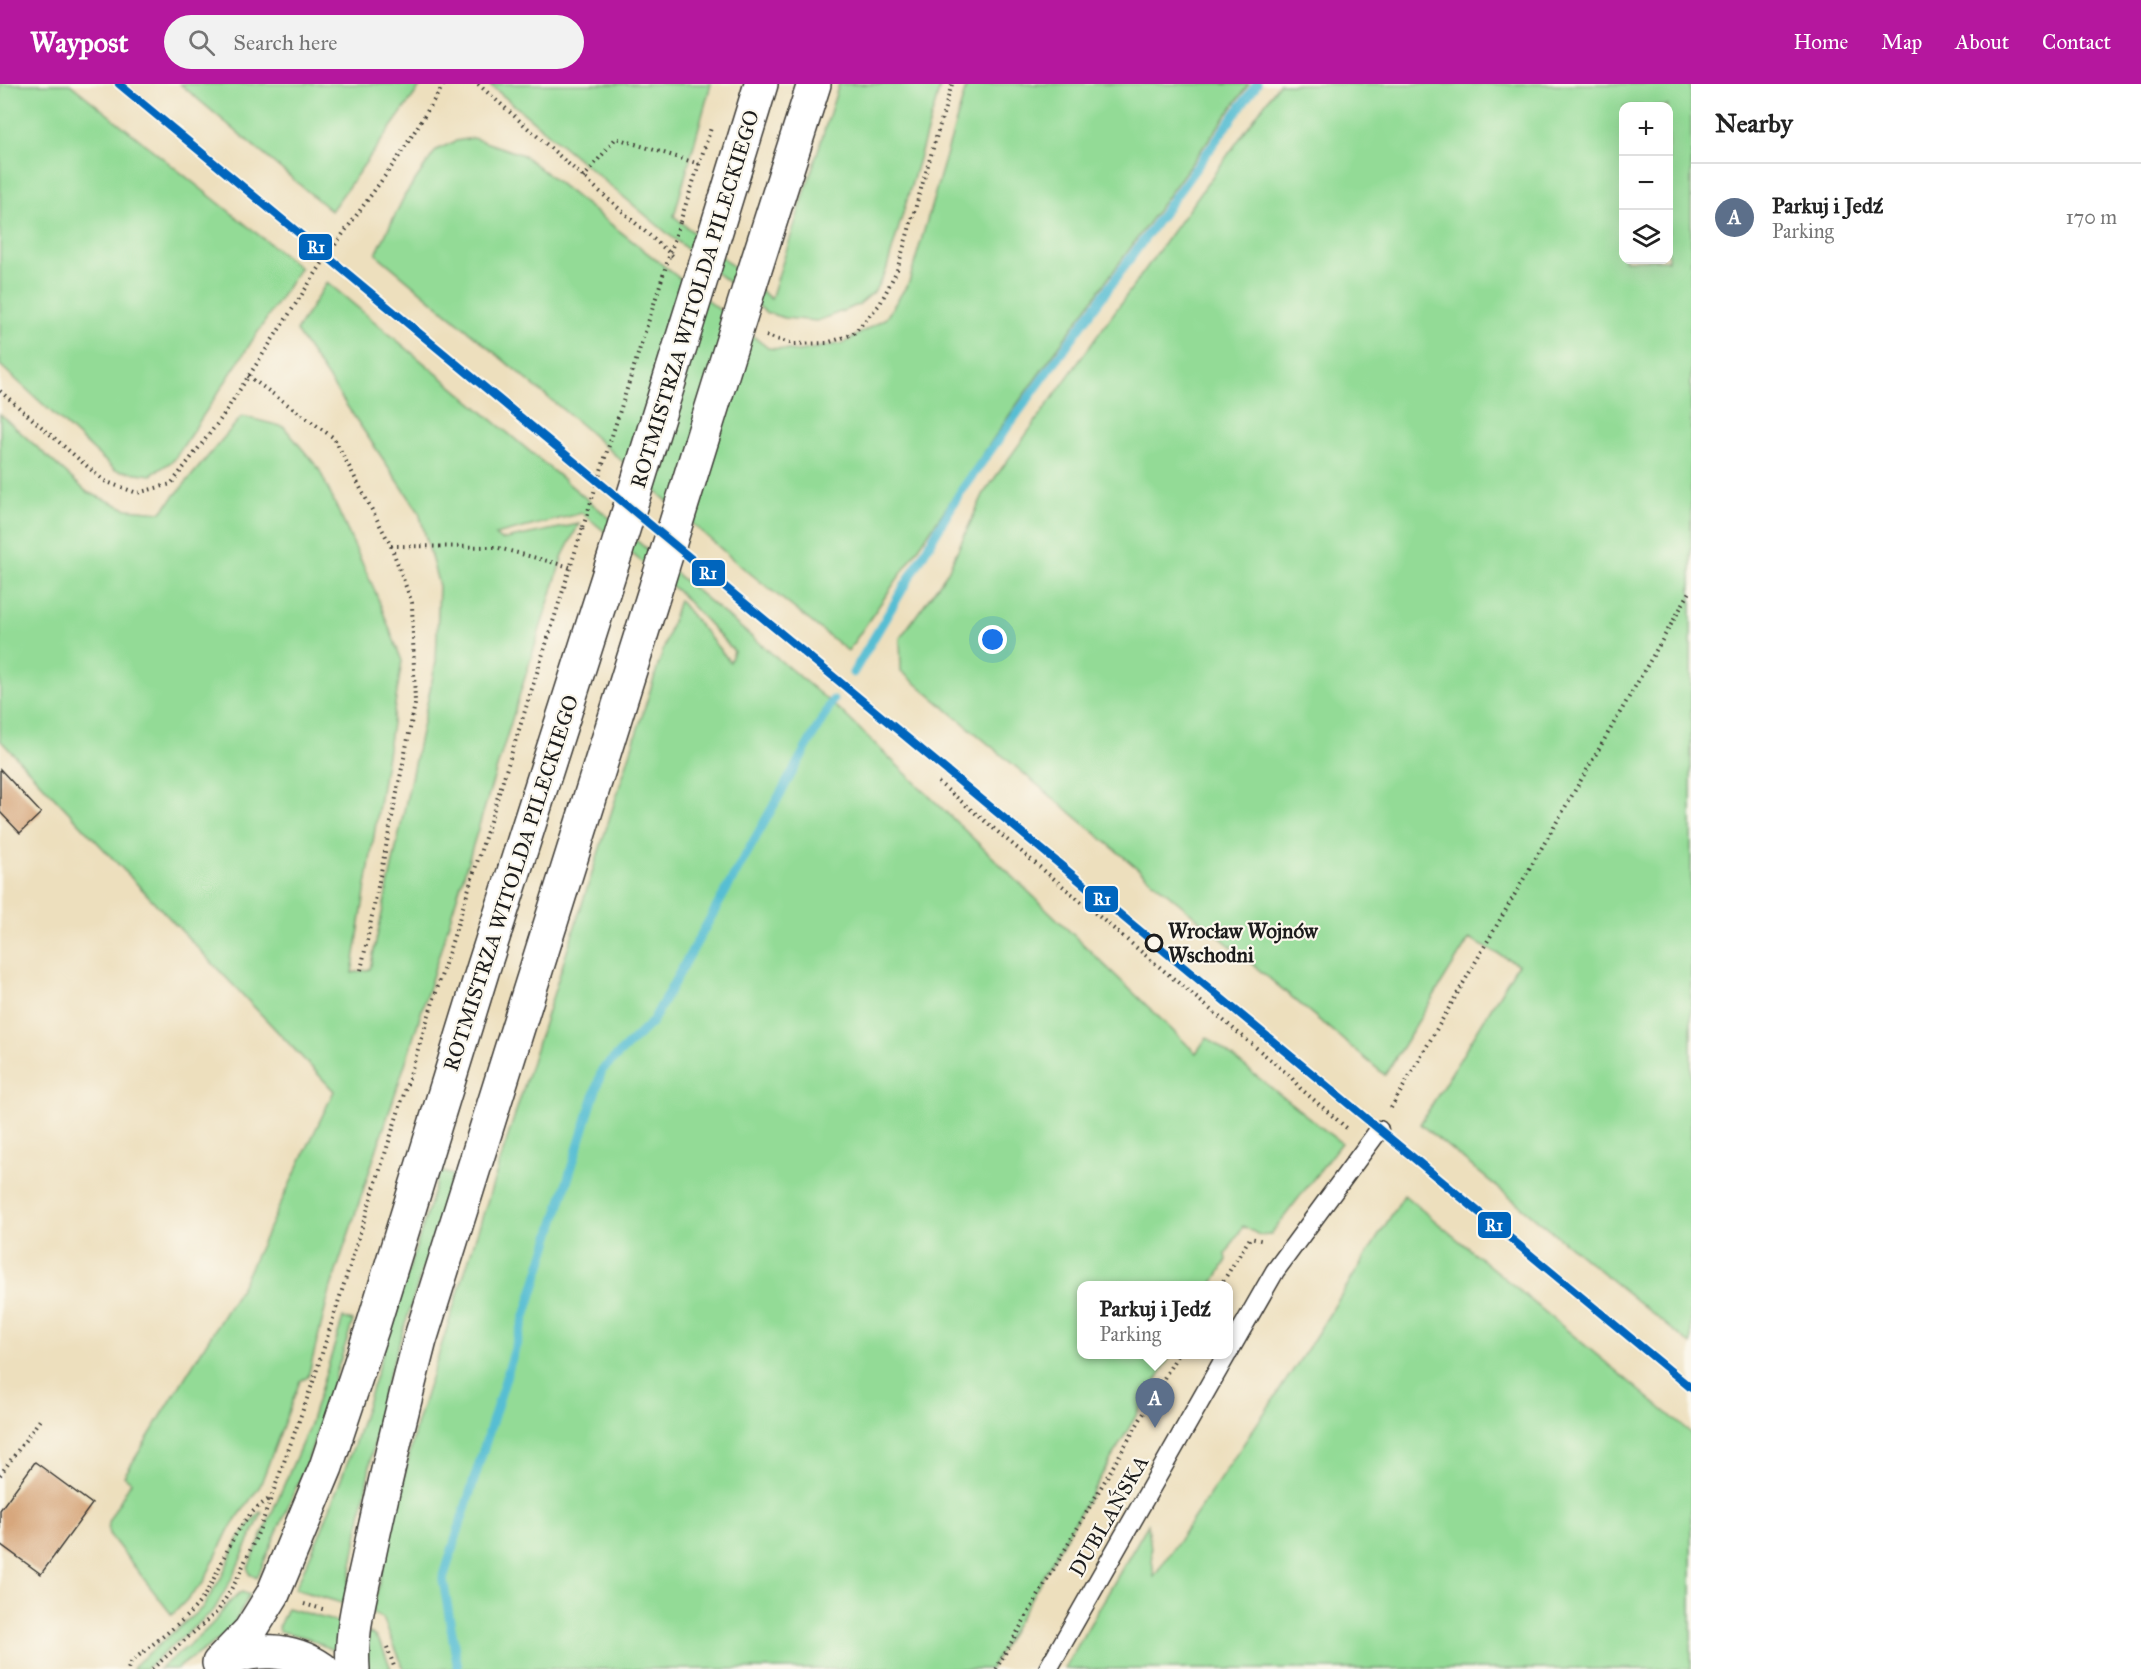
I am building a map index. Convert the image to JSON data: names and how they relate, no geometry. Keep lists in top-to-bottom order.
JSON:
{
  "streets": {
    "main road": ["ROTMISTRZA WITOLDA PILECKIEGO"],
    "lane": ["DUBLAŃSKA"]
  },
  "places": ["Wrocław Wojnów Wschodni"],
  "lines": ["transit line R1"],
  "page": {
    "header": "Waypost",
    "search": "Search here",
    "nav": [
      "Home",
      "Map",
      "About",
      "Contact"
    ],
    "heading": "Nearby",
    "map_buttons": ["+", "−"],
    "list": [
      {
        "mark": "A",
        "name": "Parkuj i Jedź",
        "note": "Parking",
        "value": "170 m"
      }
    ],
    "popup": ["Parkuj i Jedź", "Parking"],
    "pins": "A"
  }
}
